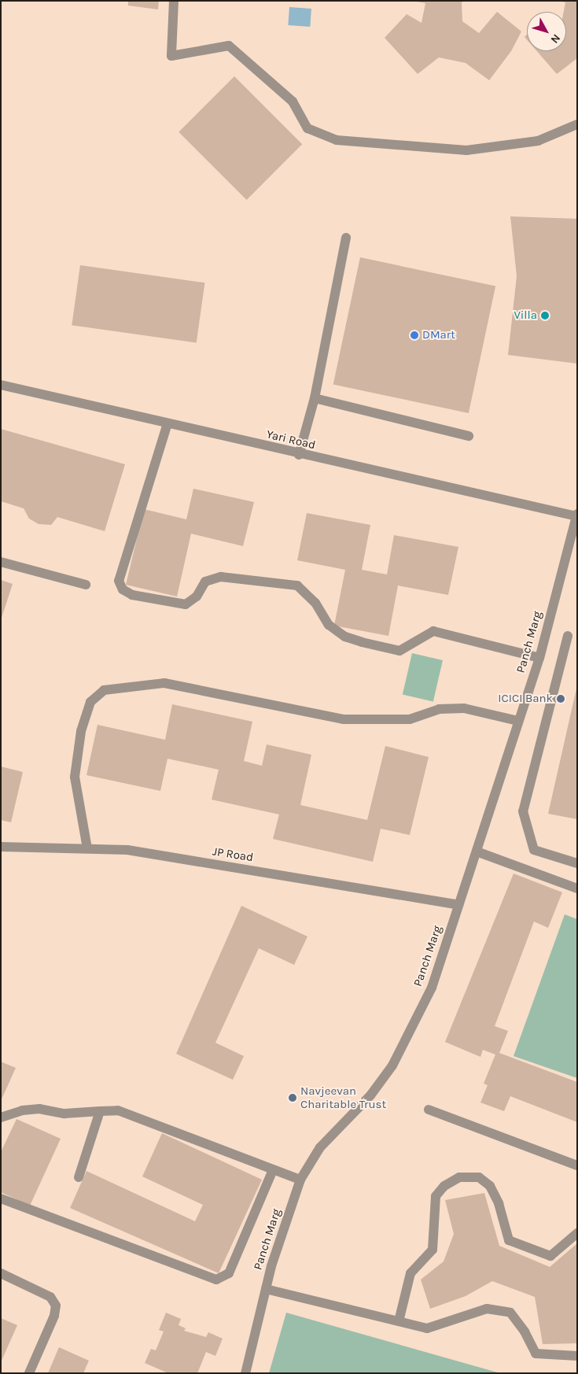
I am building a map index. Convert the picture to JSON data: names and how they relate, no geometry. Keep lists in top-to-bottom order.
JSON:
{
  "streets": {
    "street": ["Yari Road", "Panch Marg", "JP Road"]
  },
  "crossings": [
    ["Yari Road", "Panch Marg"],
    ["Panch Marg", "JP Road"]
  ],
  "places": [
    "Villa",
    "DMart",
    "ICICI Bank",
    "Navjeevan Charitable Trust"
  ],
  "north": "bottom right"
}
